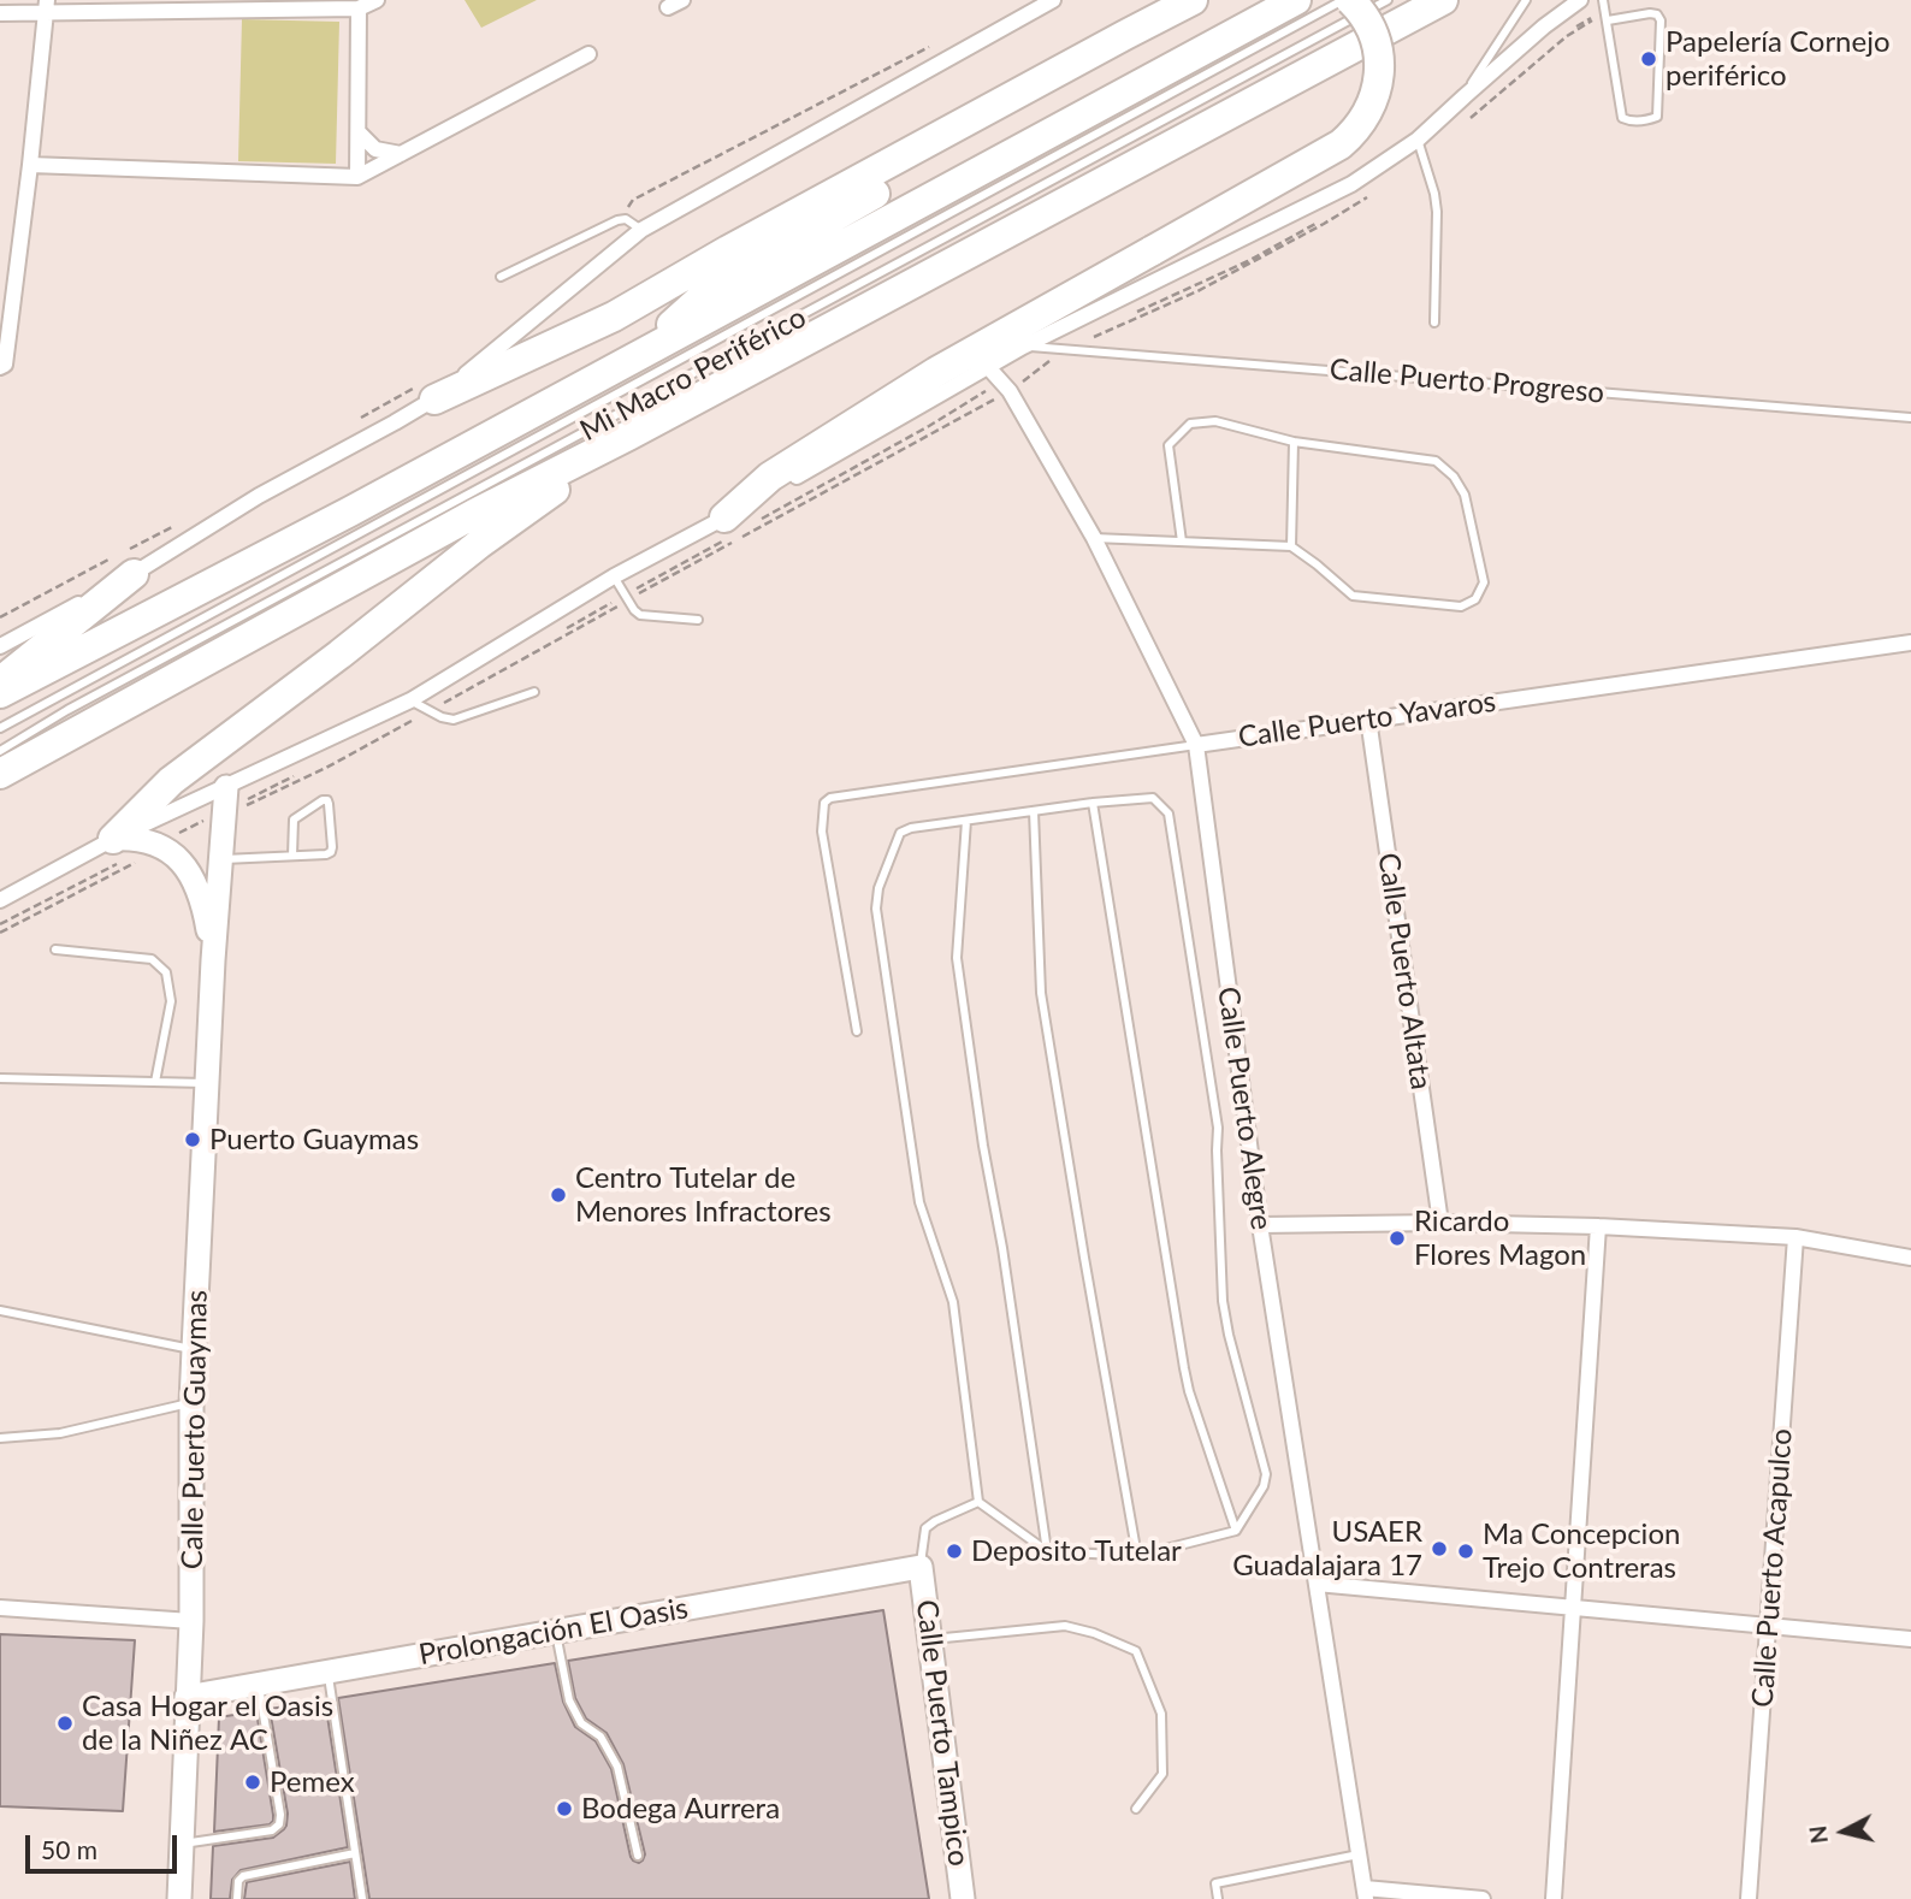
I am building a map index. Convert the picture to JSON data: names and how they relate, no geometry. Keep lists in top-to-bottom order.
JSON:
{
  "streets": {
    "street": [
      "Calle Puerto Yavaros",
      "Calle Puerto Altata",
      "Calle Puerto Alegre",
      "Calle Puerto Guaymas",
      "Calle Puerto Acapulco",
      "Prolongación El Oasis",
      "Calle Puerto Tampico"
    ],
    "lane": ["Mi Macro Periférico", "Calle Puerto Progreso"]
  },
  "crossings": [
    ["Calle Puerto Yavaros", "Calle Puerto Altata"],
    ["Calle Puerto Yavaros", "Calle Puerto Alegre"],
    ["Calle Puerto Guaymas", "Prolongación El Oasis"],
    ["Prolongación El Oasis", "Calle Puerto Tampico"]
  ],
  "places": [
    "Papelería Cornejo periférico",
    "Puerto Guaymas",
    "Centro Tutelar de Menores Infractores",
    "Ricardo Flores Magon",
    "USAER Guadalajara 17",
    "Deposito Tutelar",
    "Ma Concepcion Trejo Contreras",
    "Casa Hogar el Oasis de la Niñez AC",
    "Pemex",
    "Bodega Aurrera"
  ],
  "scale_bar": "50 m",
  "north": "left"
}
